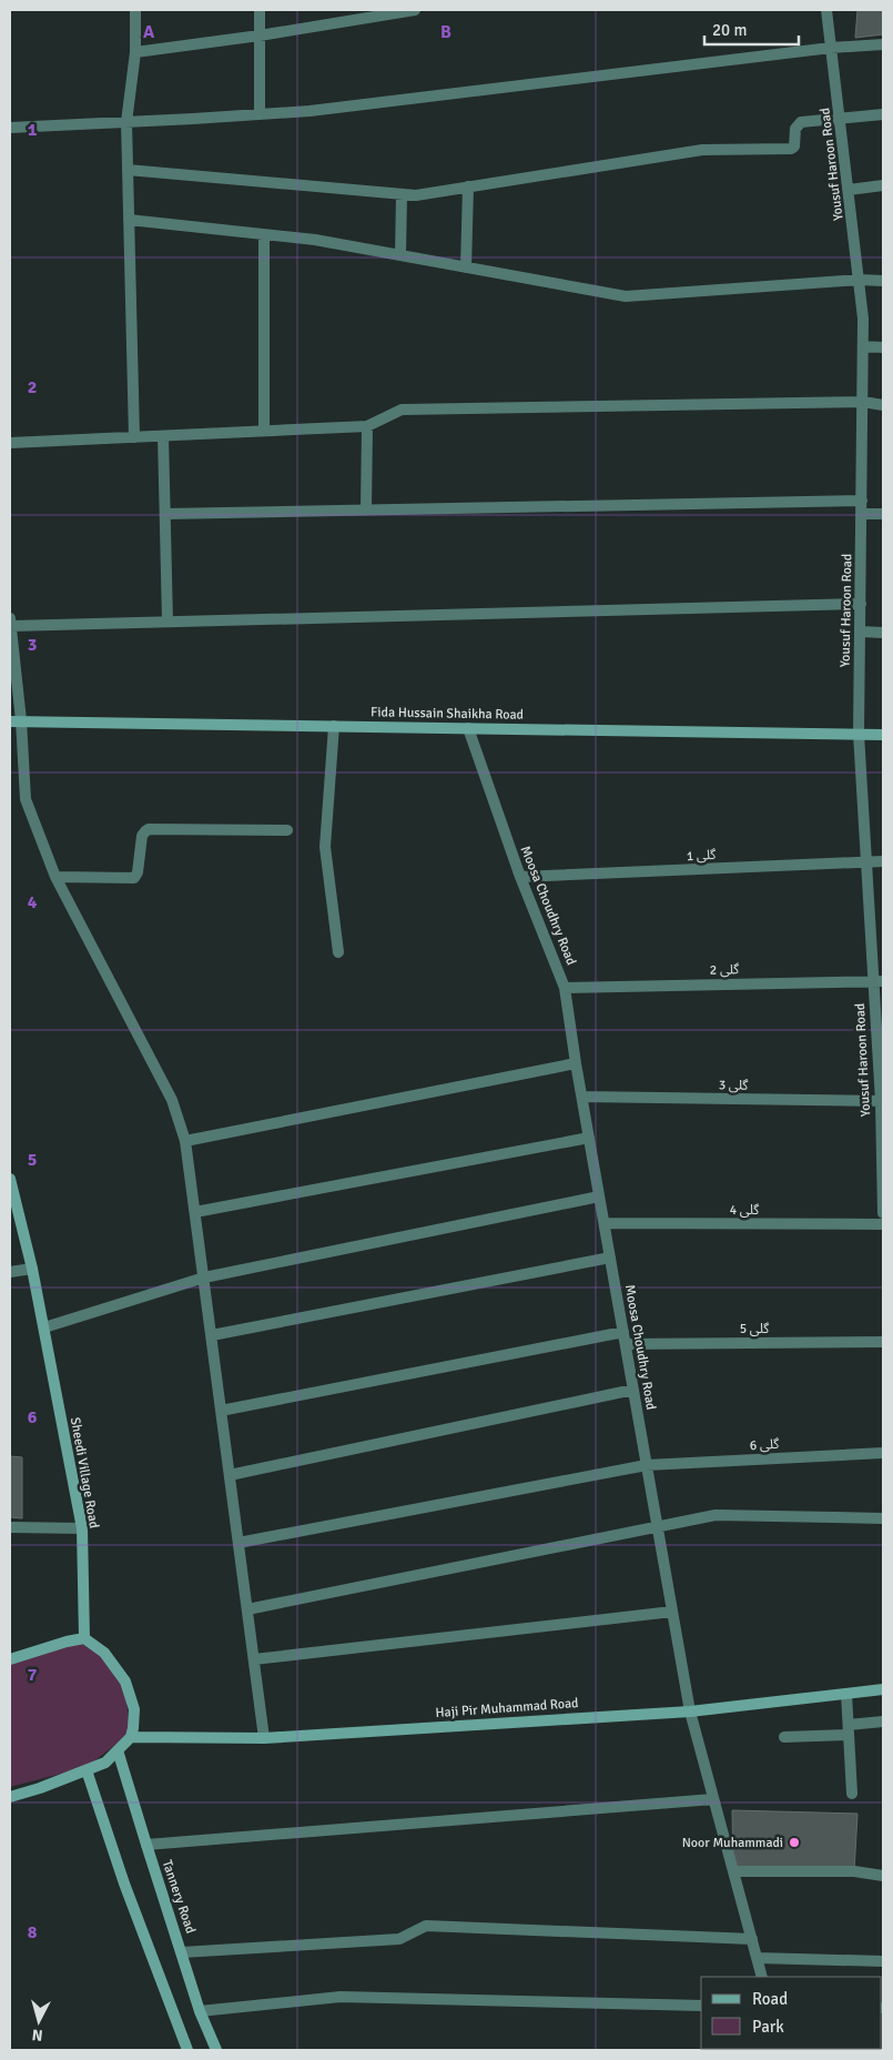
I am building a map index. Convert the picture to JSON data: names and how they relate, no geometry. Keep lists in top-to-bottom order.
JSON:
{
  "streets": {
    "main road": [
      "Fida Hussain Shaikha Road",
      "Sheedi Village Road",
      "Haji Pir Muhammad Road",
      "Tannery Road"
    ],
    "street": [
      "Yousuf Haroon Road",
      "گلی 1",
      "Moosa Choudhry Road",
      "گلی 2",
      "گلی 3",
      "گلی 4",
      "گلی 5",
      "گلی 6"
    ]
  },
  "crossings": [
    ["Yousuf Haroon Road", "Fida Hussain Shaikha Road"],
    ["Yousuf Haroon Road", "گلی 1"],
    ["Yousuf Haroon Road", "گلی 2"],
    ["Yousuf Haroon Road", "گلی 3"],
    ["Fida Hussain Shaikha Road", "Moosa Choudhry Road"],
    ["گلی 1", "Moosa Choudhry Road"],
    ["Moosa Choudhry Road", "گلی 2"],
    ["Moosa Choudhry Road", "گلی 3"],
    ["Moosa Choudhry Road", "گلی 4"],
    ["Moosa Choudhry Road", "گلی 5"],
    ["Moosa Choudhry Road", "گلی 6"],
    ["Moosa Choudhry Road", "Haji Pir Muhammad Road"]
  ],
  "places": ["Noor Muhammadi"],
  "legend": ["Road", "Park"],
  "scale_bar": "20 m",
  "north": "bottom",
  "grid": {
    "columns": ["A", "B"],
    "rows": [
      "1",
      "2",
      "3",
      "4",
      "5",
      "6",
      "7",
      "8"
    ]
  }
}
